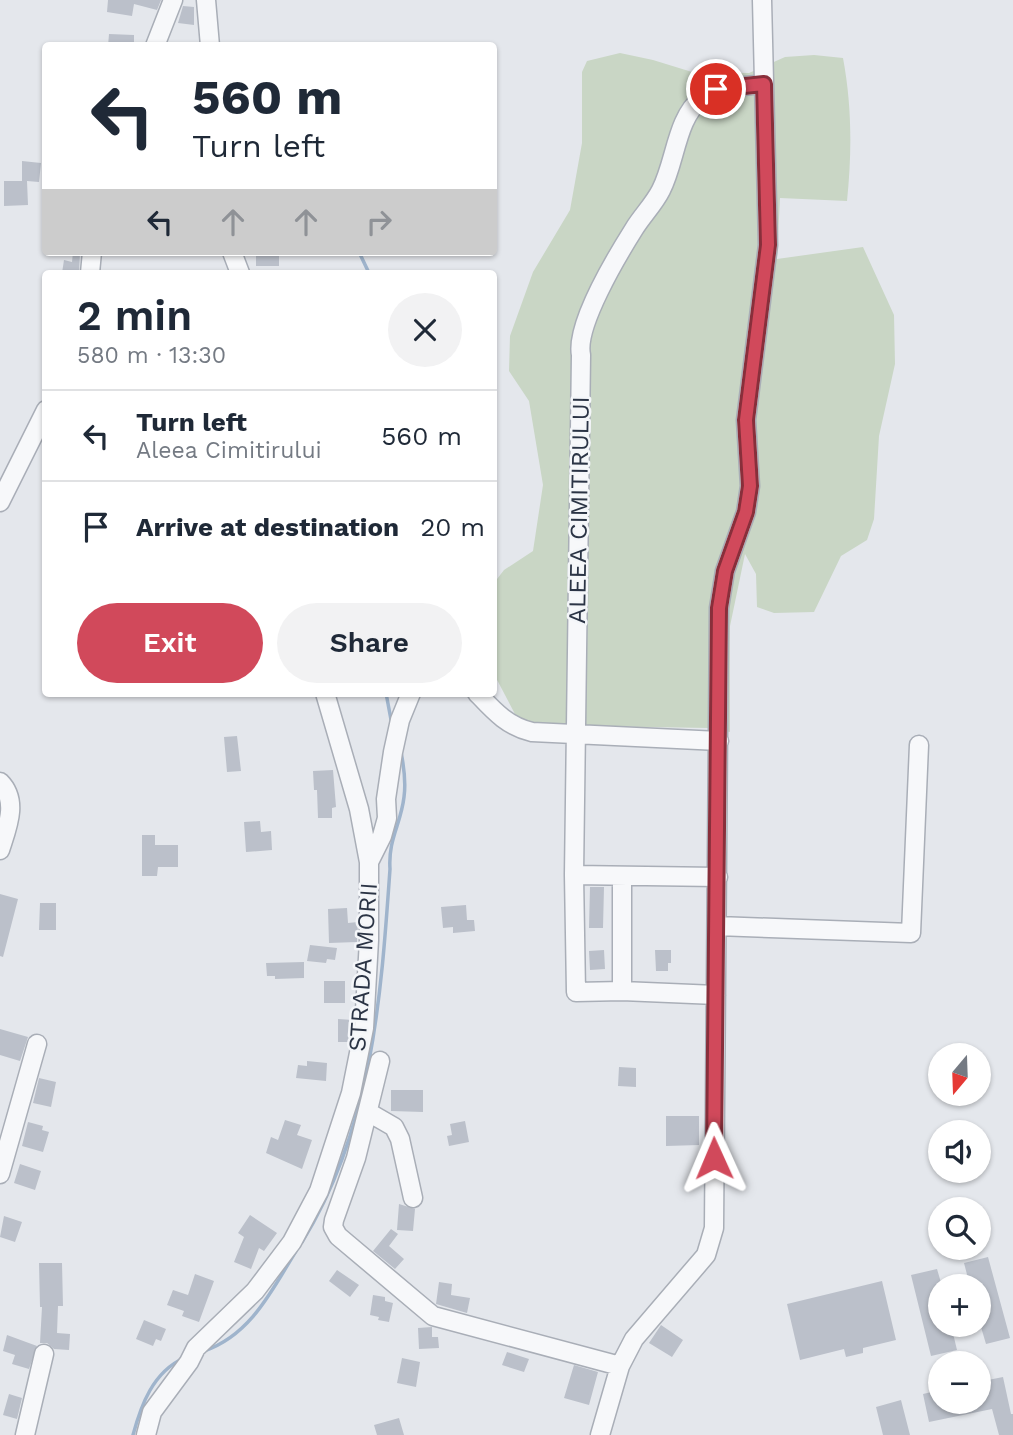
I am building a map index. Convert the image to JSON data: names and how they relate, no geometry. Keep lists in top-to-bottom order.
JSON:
{
  "streets": {
    "street": ["ALEEA CIMITIRULUI", "STRADA MORII"]
  },
  "north": "bottom",
  "page": {
    "turn": ["560 m", "Turn left"],
    "heading": ["2 min", "580 m · 13:30"],
    "list": [
      {
        "name": "Turn left",
        "note": "Aleea Cimitirului",
        "value": "560 m"
      },
      {
        "name": "Arrive at destination",
        "value": "20 m"
      }
    ],
    "buttons": ["Exit", "Share"],
    "map_buttons": ["+", "−"]
  }
}
